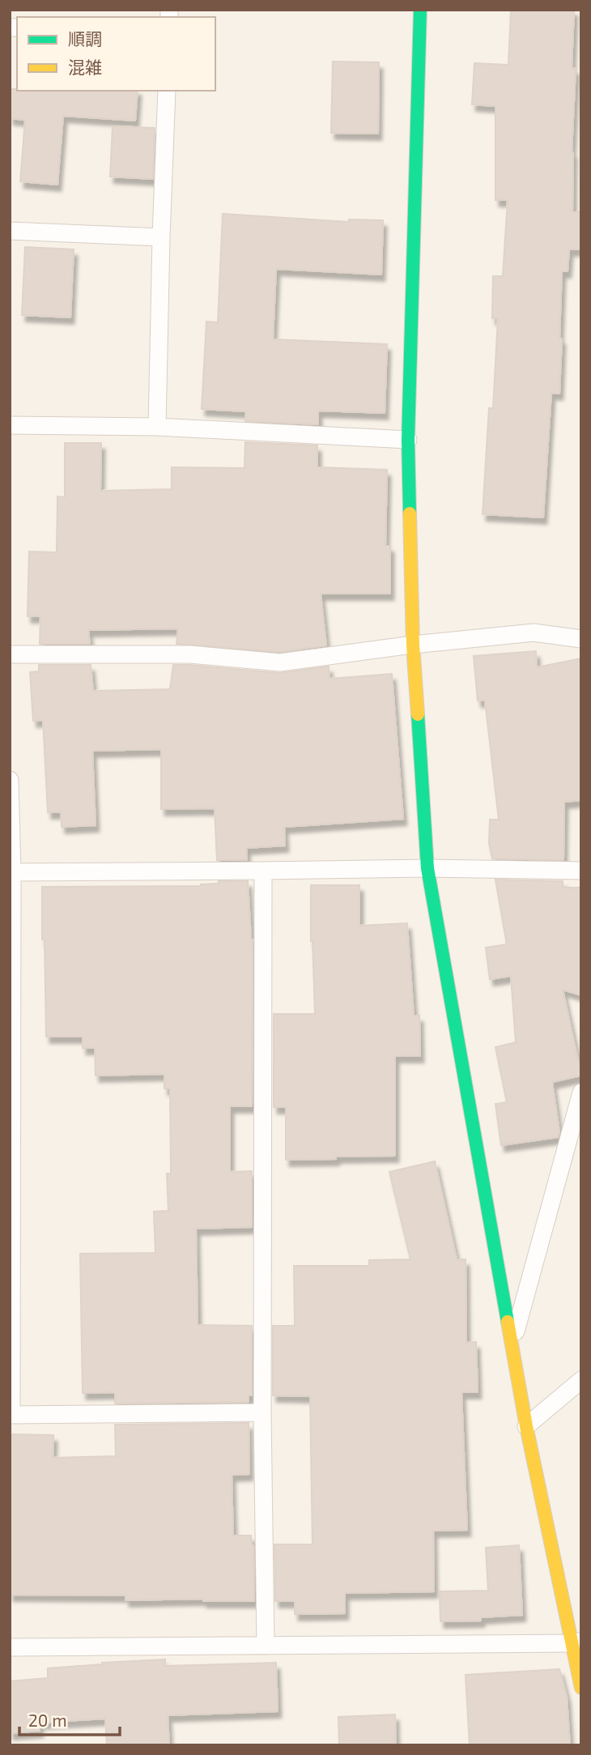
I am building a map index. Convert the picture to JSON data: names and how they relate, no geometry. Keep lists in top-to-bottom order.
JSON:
{
  "legend": ["順調", "混雑"],
  "scale_bar": "20 m"
}
